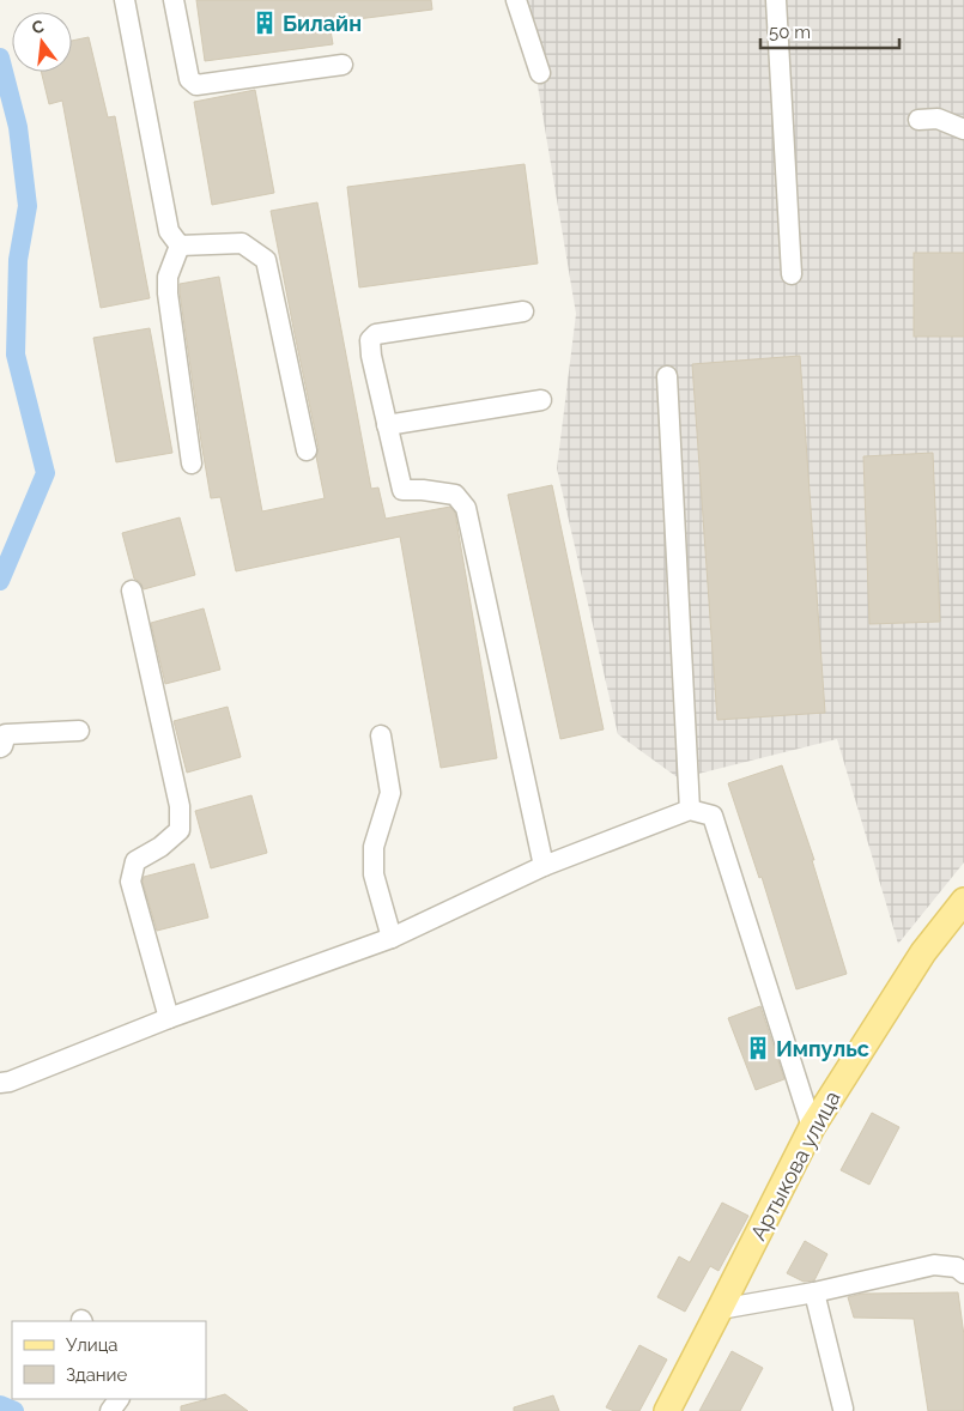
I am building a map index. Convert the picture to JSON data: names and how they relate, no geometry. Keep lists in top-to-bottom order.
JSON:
{
  "streets": {
    "main road": ["Артыкова улица"]
  },
  "places": {
    "building": ["Билайн", "Импульс"]
  },
  "legend": ["Улица", "Здание"],
  "scale_bar": "50 m",
  "north": "top"
}
